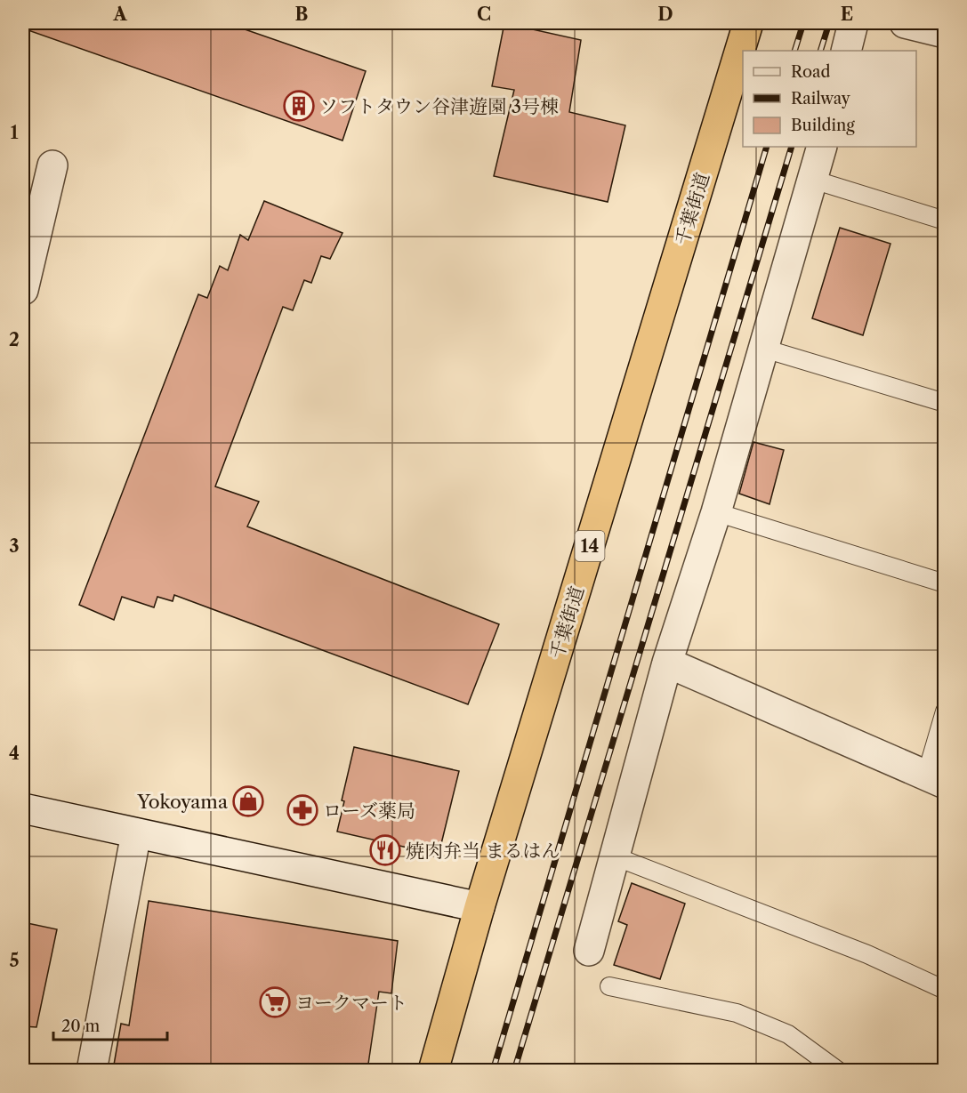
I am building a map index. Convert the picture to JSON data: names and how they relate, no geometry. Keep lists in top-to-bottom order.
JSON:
{
  "streets": {
    "highway": ["千葉街道", "14"]
  },
  "places": {
    "building": ["ソフトタウン谷津遊園 3号棟"],
    "shop": ["Yokoyama"],
    "pharmacy": ["ローズ薬局"],
    "restaurant": ["焼肉弁当 まるはん"],
    "supermarket": ["ヨークマート"]
  },
  "legend": ["Road", "Railway", "Building"],
  "scale_bar": "20 m",
  "grid": {
    "columns": [
      "A",
      "B",
      "C",
      "D",
      "E"
    ],
    "rows": [
      "1",
      "2",
      "3",
      "4",
      "5"
    ]
  }
}
